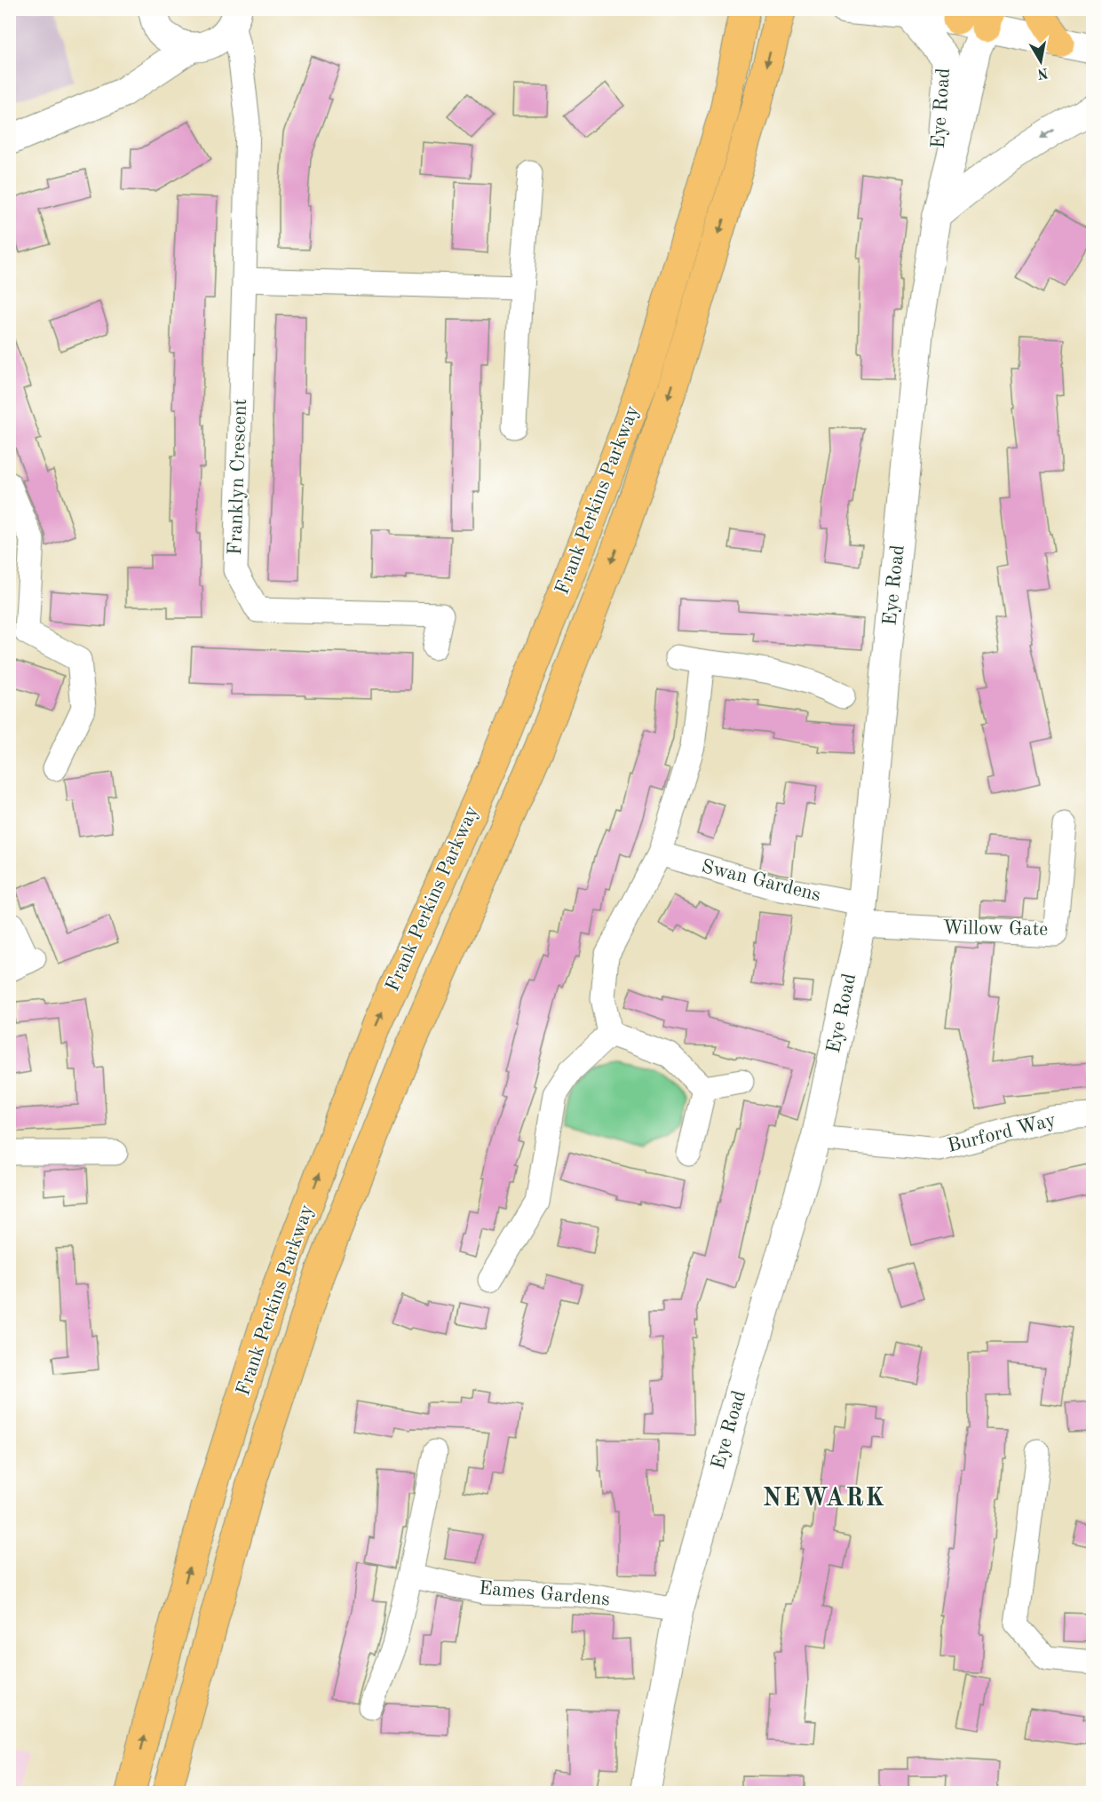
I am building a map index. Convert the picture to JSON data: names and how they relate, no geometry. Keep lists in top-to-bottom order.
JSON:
{
  "streets": {
    "highway": ["Frank Perkins Parkway"],
    "street": [
      "Eye Road",
      "Franklyn Crescent",
      "Swan Gardens",
      "Willow Gate",
      "Burford Way",
      "Eames Gardens"
    ]
  },
  "crossings": [
    ["Eye Road", "Swan Gardens"],
    ["Eye Road", "Willow Gate"],
    ["Eye Road", "Burford Way"],
    ["Eye Road", "Eames Gardens"],
    ["Swan Gardens", "Willow Gate"]
  ],
  "districts": ["NEWARK"],
  "north": "bottom"
}
